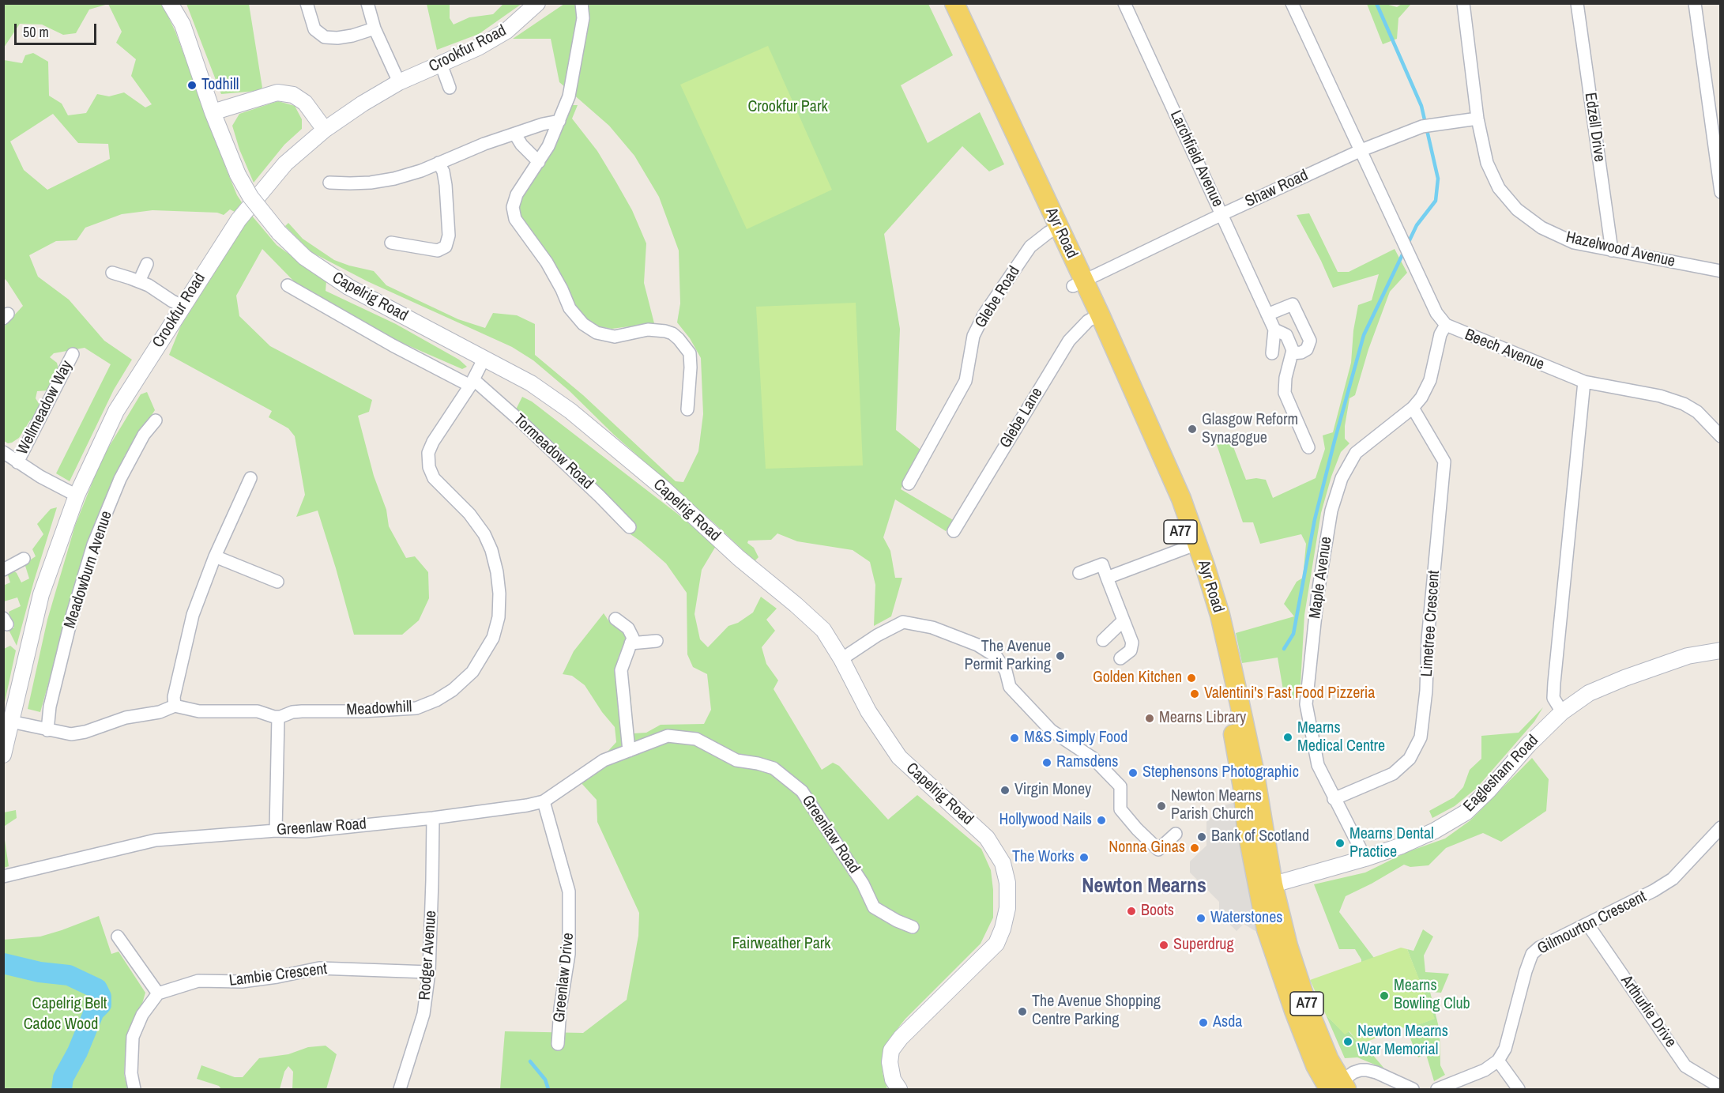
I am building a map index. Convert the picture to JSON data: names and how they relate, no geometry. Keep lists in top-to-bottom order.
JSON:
{
  "streets": {
    "main road": ["Ayr Road", "A77"],
    "street": [
      "Crookfur Road",
      "Edzell Drive",
      "Larchfield Avenue",
      "Shaw Road",
      "Hazelwood Avenue",
      "Capelrig Road",
      "Glebe Road",
      "Beech Avenue",
      "Wellmeadow Way",
      "Glebe Lane",
      "Tormeadow Road",
      "Meadowburn Avenue",
      "Maple Avenue",
      "Limetree Crescent",
      "Meadowhill",
      "Eaglesham Road",
      "Greenlaw Road",
      "Gilmourton Crescent",
      "Rodger Avenue",
      "Lambie Crescent",
      "Greenlaw Drive",
      "Arthurlie Drive"
    ]
  },
  "crossings": [
    ["Crookfur Road", "Wellmeadow Way"],
    ["Edzell Drive", "Hazelwood Avenue"],
    ["Larchfield Avenue", "Shaw Road"],
    ["Shaw Road", "Ayr Road"],
    ["Shaw Road", "Hazelwood Avenue"],
    ["Shaw Road", "Beech Avenue"],
    ["Ayr Road", "Glebe Road"],
    ["Ayr Road", "Glebe Lane"],
    ["Ayr Road", "Eaglesham Road"],
    ["Capelrig Road", "Meadowhill"],
    ["Beech Avenue", "Maple Avenue"],
    ["Tormeadow Road", "Meadowhill"],
    ["Maple Avenue", "Limetree Crescent"],
    ["Maple Avenue", "Eaglesham Road"],
    ["Greenlaw Road", "Rodger Avenue"],
    ["Greenlaw Road", "Greenlaw Drive"],
    ["Gilmourton Crescent", "Arthurlie Drive"],
    ["Rodger Avenue", "Lambie Crescent"]
  ],
  "districts": ["Newton Mearns"],
  "parks": [
    "Crookfur Park",
    "Fairweather Park",
    "Capelrig Belt",
    "Cadoc Wood"
  ],
  "places": [
    "Todhill",
    "Glasgow Reform Synagogue",
    "The Avenue Permit Parking",
    "Golden Kitchen",
    "Valentini's Fast Food Pizzeria",
    "Mearns Library",
    "Mearns Medical Centre",
    "M&S Simply Food",
    "Ramsdens",
    "Stephensons Photographic",
    "Virgin Money",
    "Newton Mearns Parish Church",
    "Hollywood Nails",
    "Bank of Scotland",
    "Mearns Dental Practice",
    "Nonna Ginas",
    "The Works",
    "Boots",
    "Waterstones",
    "Superdrug",
    "Mearns Bowling Club",
    "The Avenue Shopping Centre Parking",
    "Asda",
    "Newton Mearns War Memorial"
  ],
  "scale_bar": "50 m"
}
